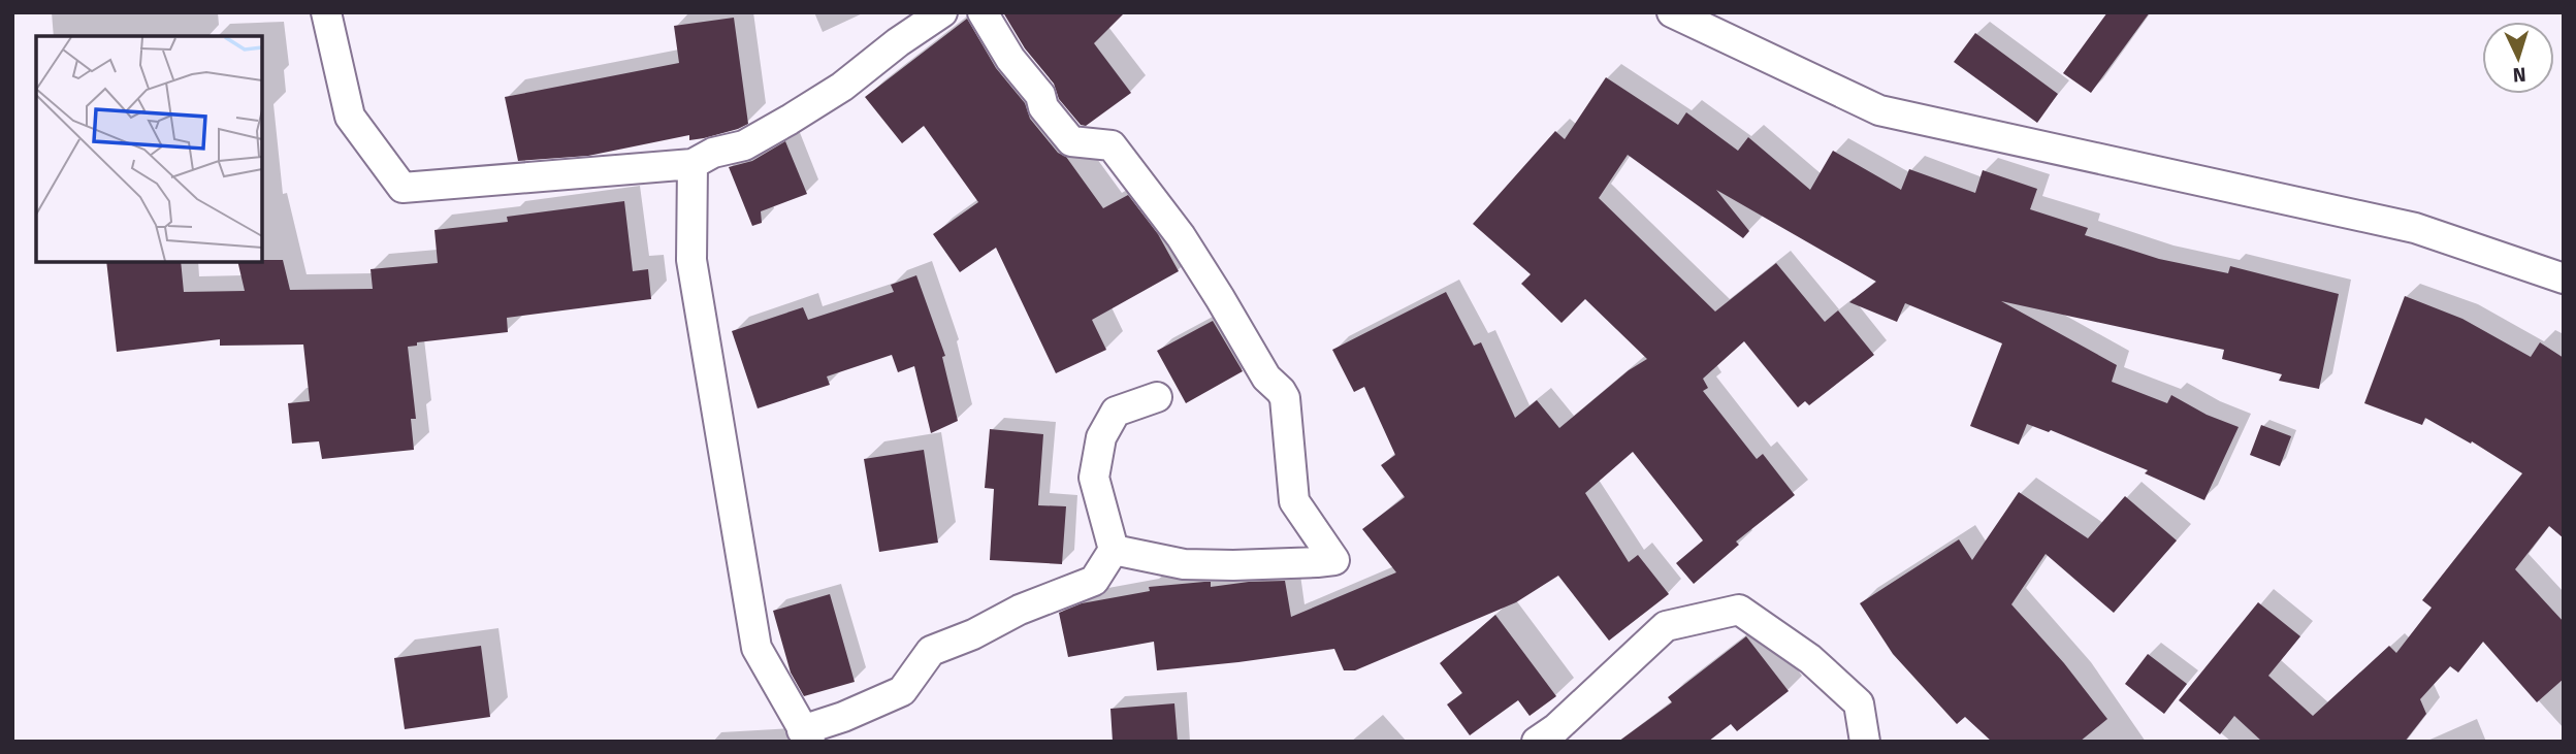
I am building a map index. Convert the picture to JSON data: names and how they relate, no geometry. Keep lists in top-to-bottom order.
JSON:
{
  "north": "bottom"
}
